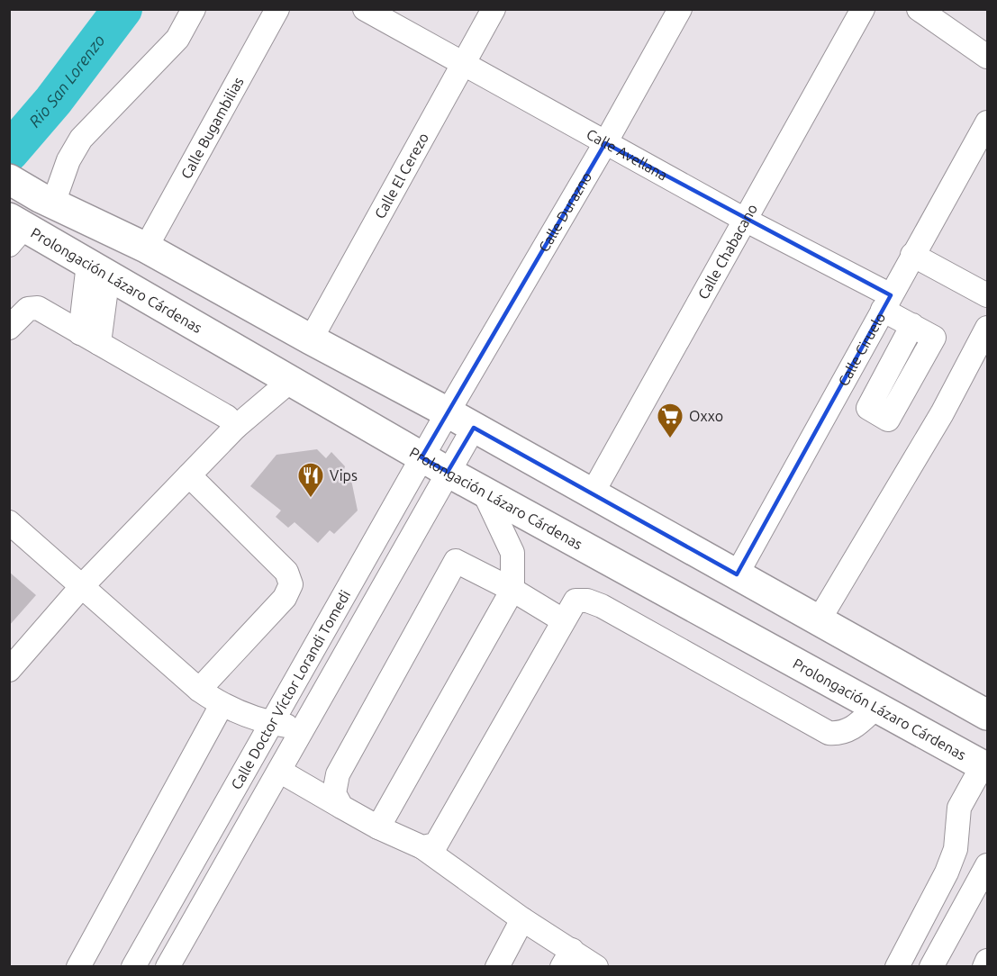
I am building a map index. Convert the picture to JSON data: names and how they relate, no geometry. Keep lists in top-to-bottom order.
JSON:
{
  "streets": {
    "main road": ["Prolongación Lázaro Cárdenas"],
    "street": [
      "Calle Bugambilias",
      "Calle Avellana",
      "Calle El Cerezo",
      "Calle Durazno",
      "Calle Chabacano",
      "Calle Ciruelo",
      "Calle Doctor Víctor Lorandi Tomedi"
    ]
  },
  "crossings": [
    ["Calle Avellana", "Calle El Cerezo"],
    ["Calle Avellana", "Calle Durazno"],
    ["Calle Avellana", "Calle Chabacano"],
    ["Calle Avellana", "Calle Ciruelo"],
    ["Calle Durazno", "Calle Doctor Víctor Lorandi Tomedi"],
    ["Prolongación Lázaro Cárdenas", "Calle Doctor Víctor Lorandi Tomedi"]
  ],
  "water": ["Rio San Lorenzo"],
  "places": {
    "supermarket": ["Oxxo"],
    "restaurant": ["Vips"]
  }
}
